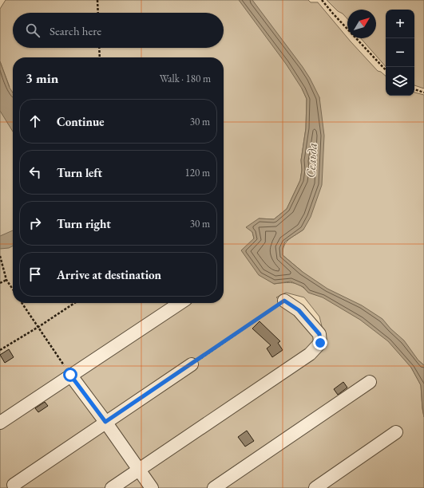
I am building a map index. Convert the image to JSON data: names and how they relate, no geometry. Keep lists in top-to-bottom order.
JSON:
{
  "water": ["Сельда"],
  "north": "top right",
  "page": {
    "map_buttons": ["+", "−"],
    "search": "Search here",
    "heading": ["3 min", "Walk · 180 m"],
    "list": [
      ["Continue", "30 m"],
      ["Turn left", "120 m"],
      ["Turn right", "30 m"],
      "Arrive at destination"
    ]
  }
}
